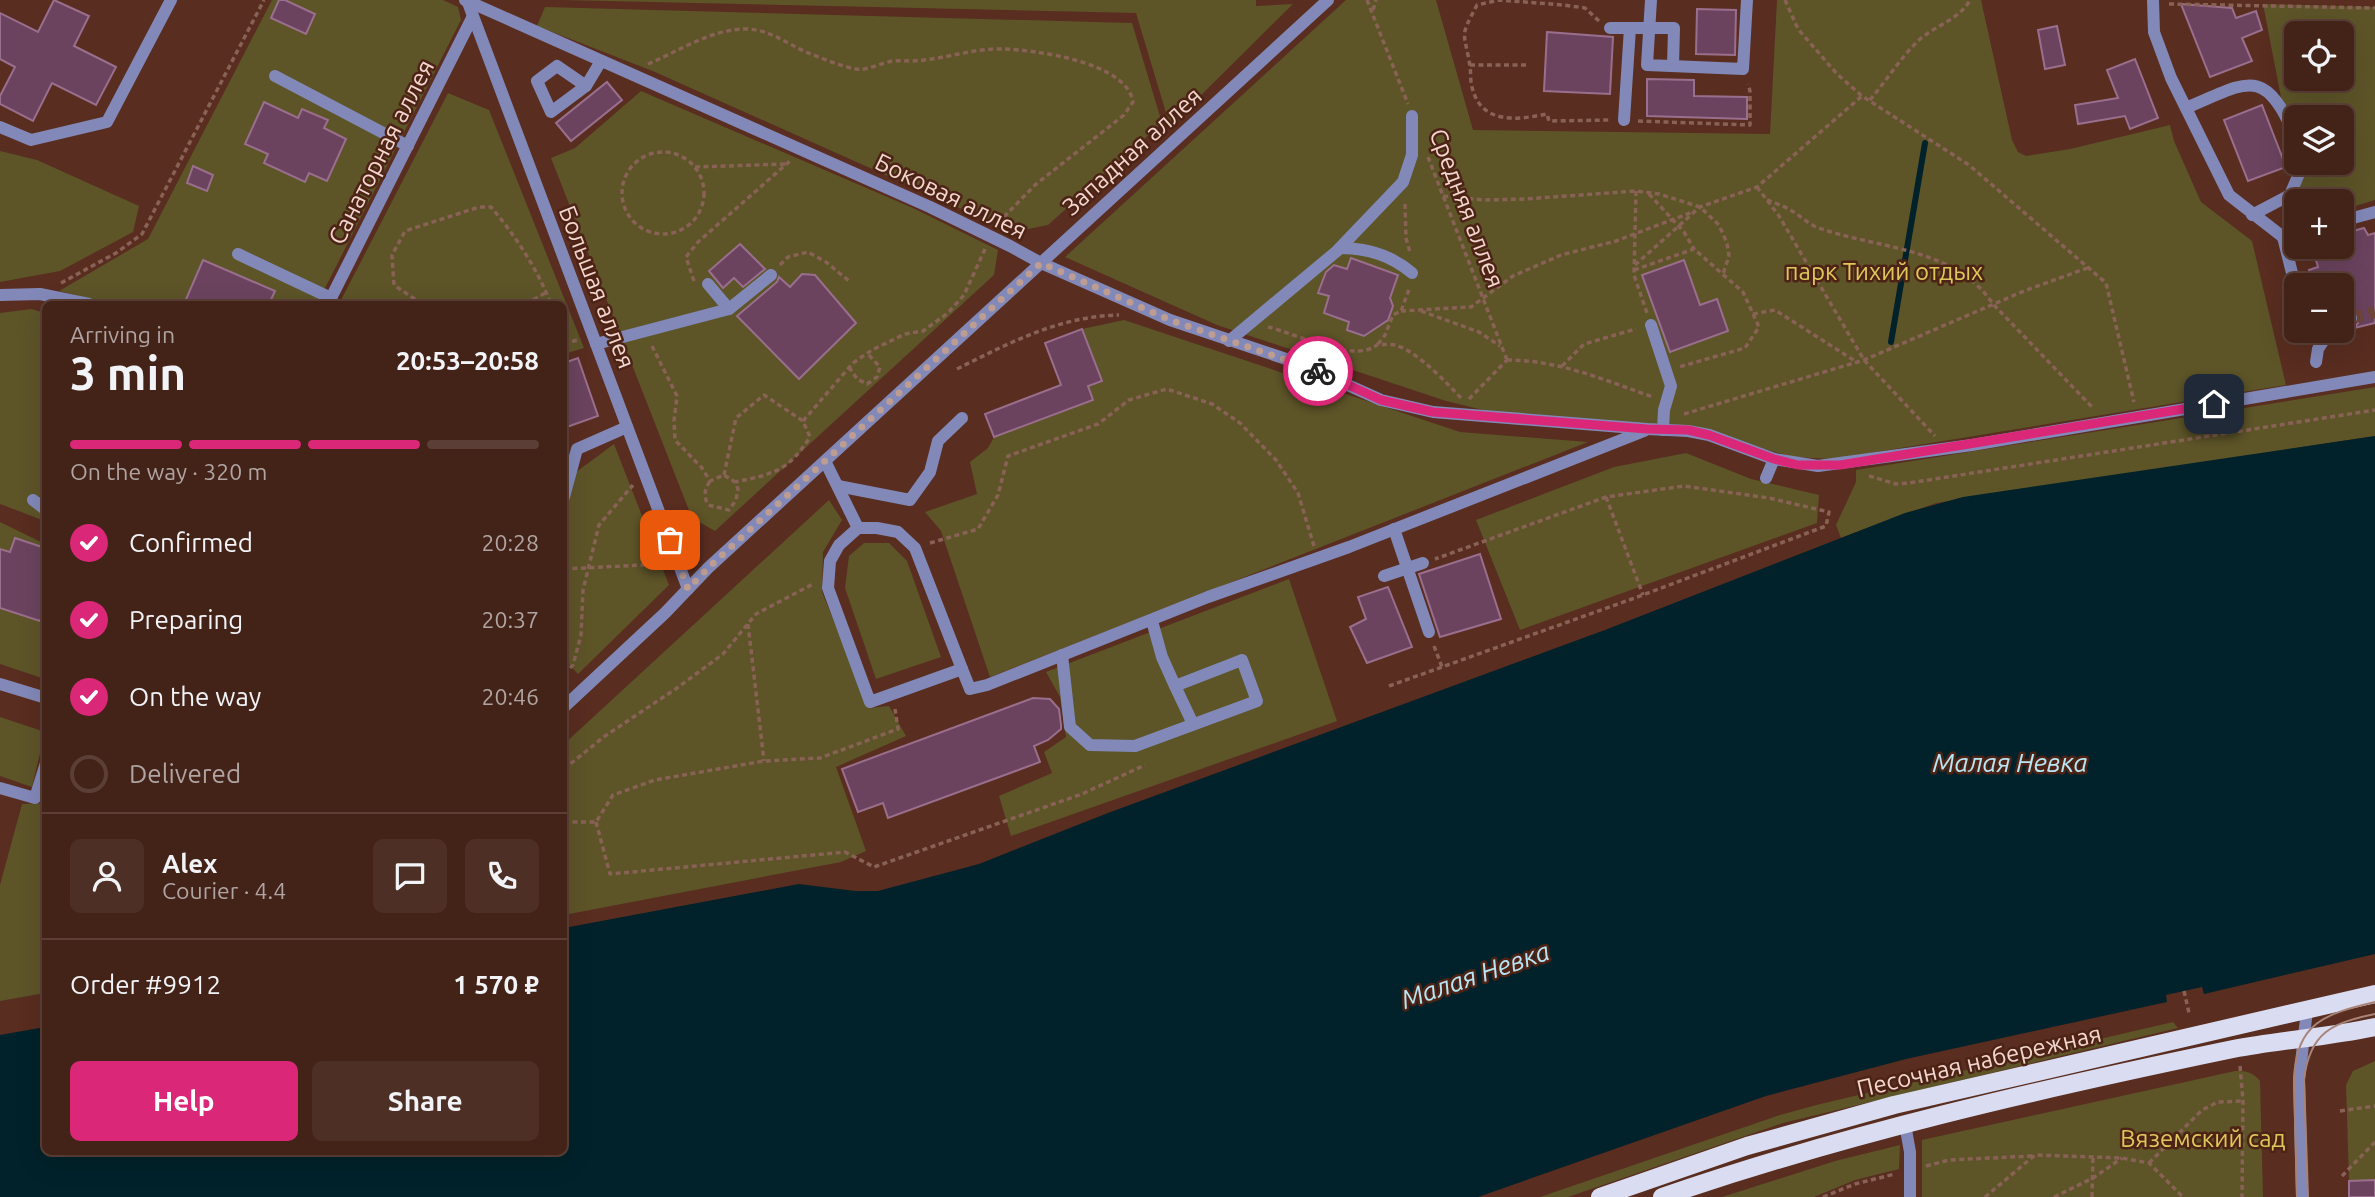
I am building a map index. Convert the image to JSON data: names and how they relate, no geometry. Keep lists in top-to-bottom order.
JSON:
{
  "streets": {
    "main road": ["Песочная набережная"],
    "street": [
      "Западная аллея",
      "Санаторная аллея",
      "Боковая аллея",
      "Большая аллея"
    ],
    "path": ["Средняя аллея"]
  },
  "crossings": [
    ["Западная аллея", "Боковая аллея"],
    ["Западная аллея", "Большая аллея"],
    ["Санаторная аллея", "Большая аллея"],
    ["Боковая аллея", "Большая аллея"]
  ],
  "water": ["Малая Невка"],
  "parks": ["парк Тихий отдых", "Вяземский сад"],
  "page": {
    "map_buttons": ["+", "−"],
    "heading": ["3 min", "Arriving in", "20:53–20:58"],
    "panel": [
      "Alex",
      "Courier · 4.4",
      "Order #9912",
      "1 570 ₽"
    ],
    "bar": "On the way · 320 m",
    "list": [
      ["Confirmed", "20:28"],
      ["Preparing", "20:37"],
      ["On the way", "20:46"],
      "Delivered"
    ],
    "buttons": ["Help", "Share"]
  }
}
